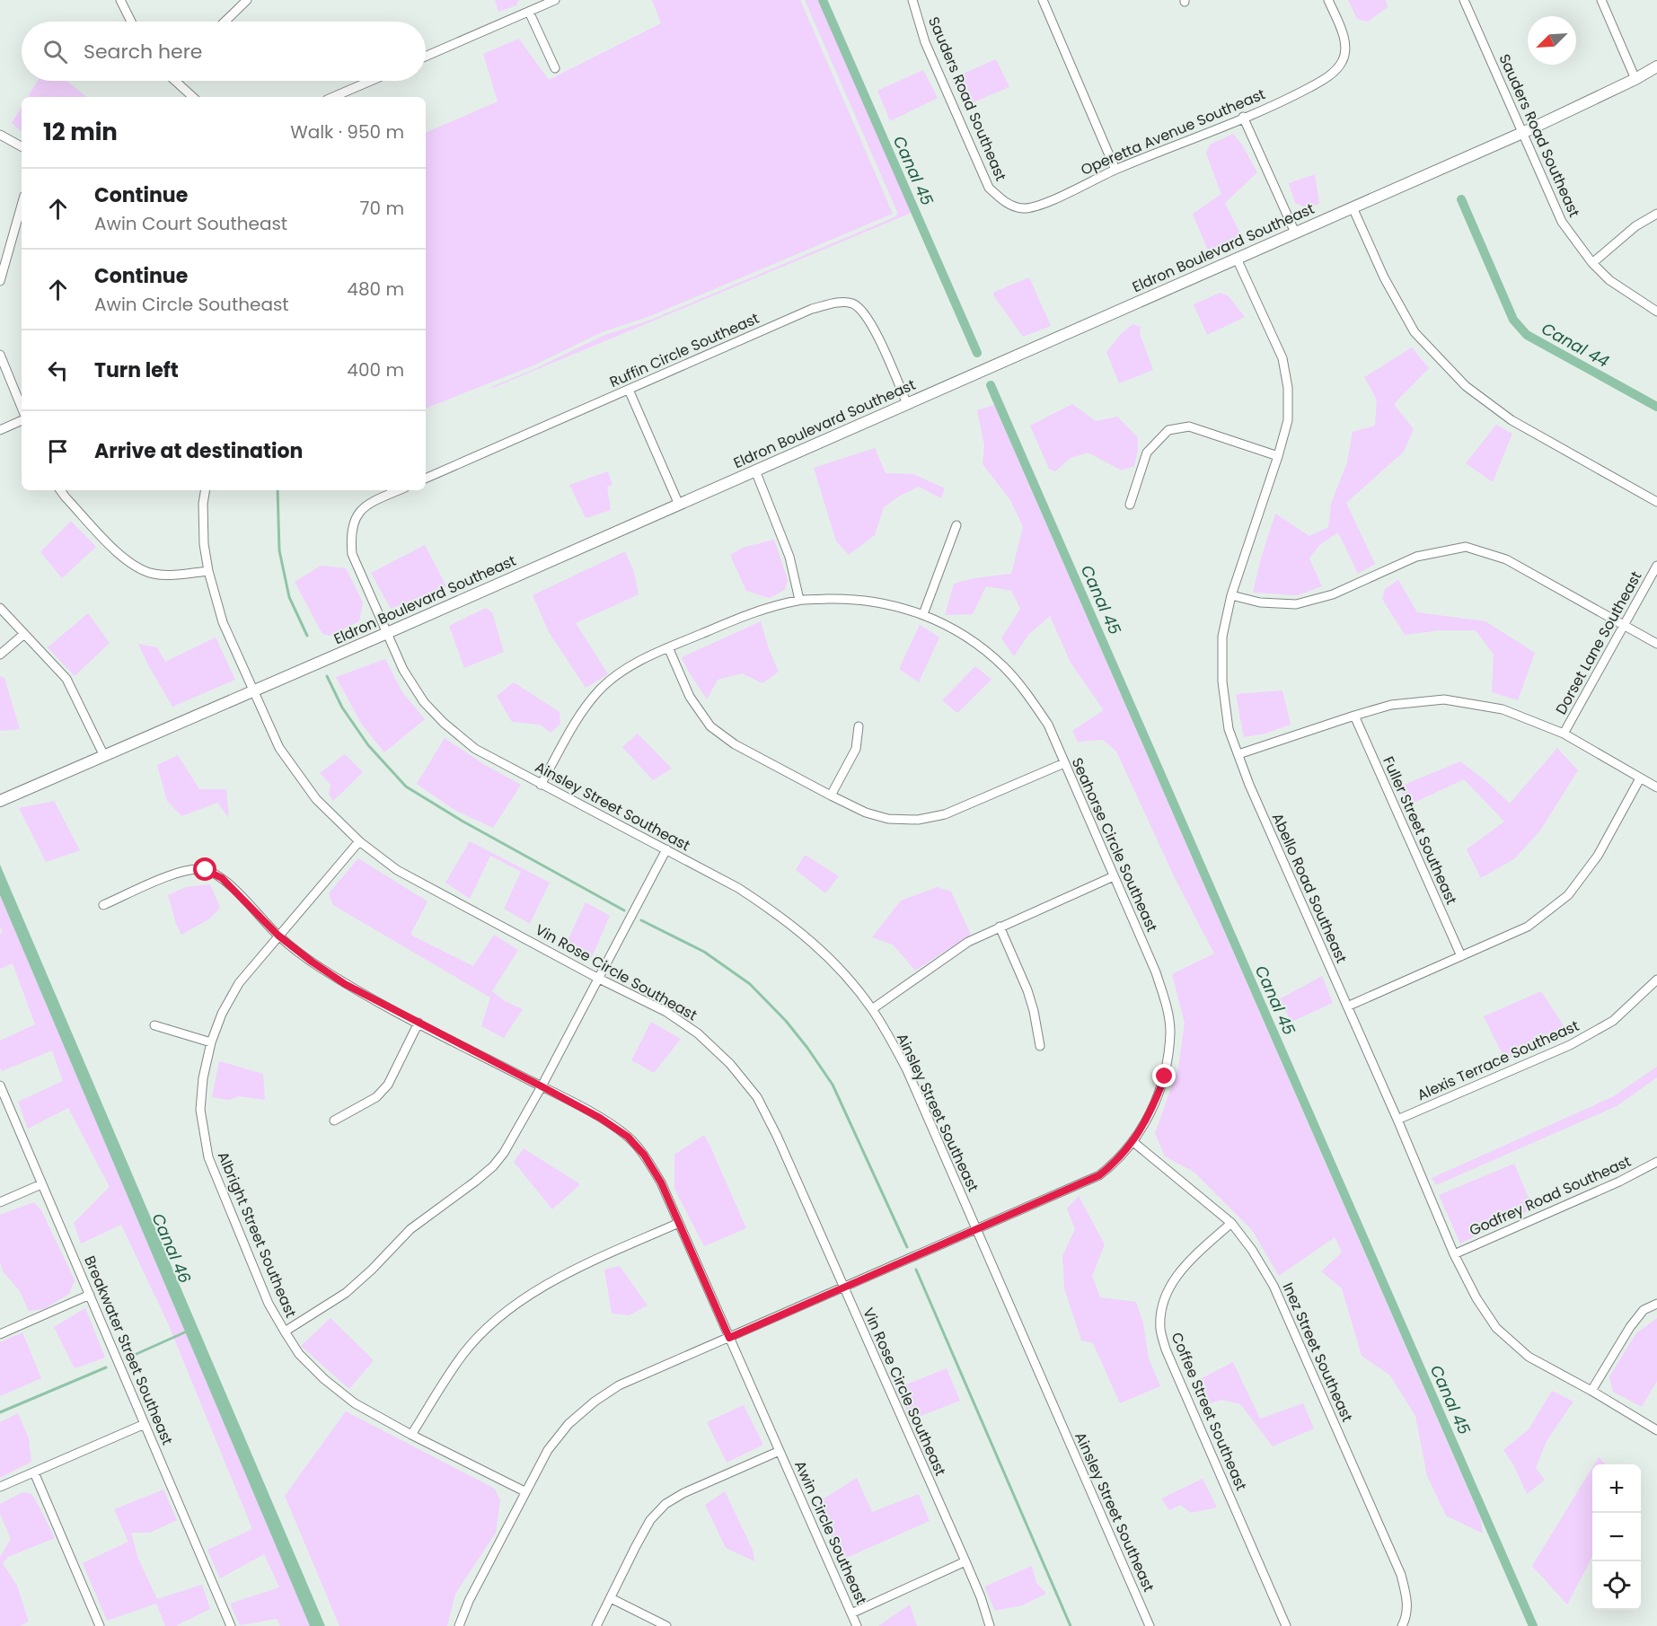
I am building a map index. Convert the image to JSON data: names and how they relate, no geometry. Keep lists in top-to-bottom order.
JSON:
{
  "streets": {
    "street": [
      "Sauders Road Southeast",
      "Operetta Avenue Southeast",
      "Eldron Boulevard Southeast",
      "Ruffin Circle Southeast",
      "Dorset Lane Southeast",
      "Ainsley Street Southeast",
      "Fuller Street Southeast",
      "Seahorse Circle Southeast",
      "Abello Road Southeast",
      "Vin Rose Circle Southeast",
      "Alexis Terrace Southeast",
      "Godfrey Road Southeast",
      "Albright Street Southeast",
      "Breakwater Street Southeast",
      "Inez Street Southeast",
      "Coffee Street Southeast",
      "Awin Circle Southeast"
    ]
  },
  "crossings": [
    ["Sauders Road Southeast", "Operetta Avenue Southeast"],
    ["Sauders Road Southeast", "Eldron Boulevard Southeast"],
    ["Eldron Boulevard Southeast", "Ruffin Circle Southeast"],
    ["Eldron Boulevard Southeast", "Ainsley Street Southeast"],
    ["Eldron Boulevard Southeast", "Abello Road Southeast"],
    ["Eldron Boulevard Southeast", "Vin Rose Circle Southeast"],
    ["Ainsley Street Southeast", "Seahorse Circle Southeast"],
    ["Seahorse Circle Southeast", "Vin Rose Circle Southeast"],
    ["Seahorse Circle Southeast", "Inez Street Southeast"],
    ["Seahorse Circle Southeast", "Awin Circle Southeast"],
    ["Abello Road Southeast", "Alexis Terrace Southeast"],
    ["Abello Road Southeast", "Godfrey Road Southeast"],
    ["Vin Rose Circle Southeast", "Albright Street Southeast"],
    ["Albright Street Southeast", "Awin Circle Southeast"],
    ["Inez Street Southeast", "Coffee Street Southeast"]
  ],
  "water": ["Canal 45", "Canal 44", "Canal 46"],
  "north": "bottom left",
  "page": {
    "search": "Search here",
    "heading": ["12 min", "Walk · 950 m"],
    "list": [
      ["Continue", "Awin Court Southeast", "70 m"],
      ["Continue", "Awin Circle Southeast", "480 m"],
      ["Turn left", "400 m"],
      "Arrive at destination"
    ],
    "map_buttons": ["+", "−"]
  }
}
